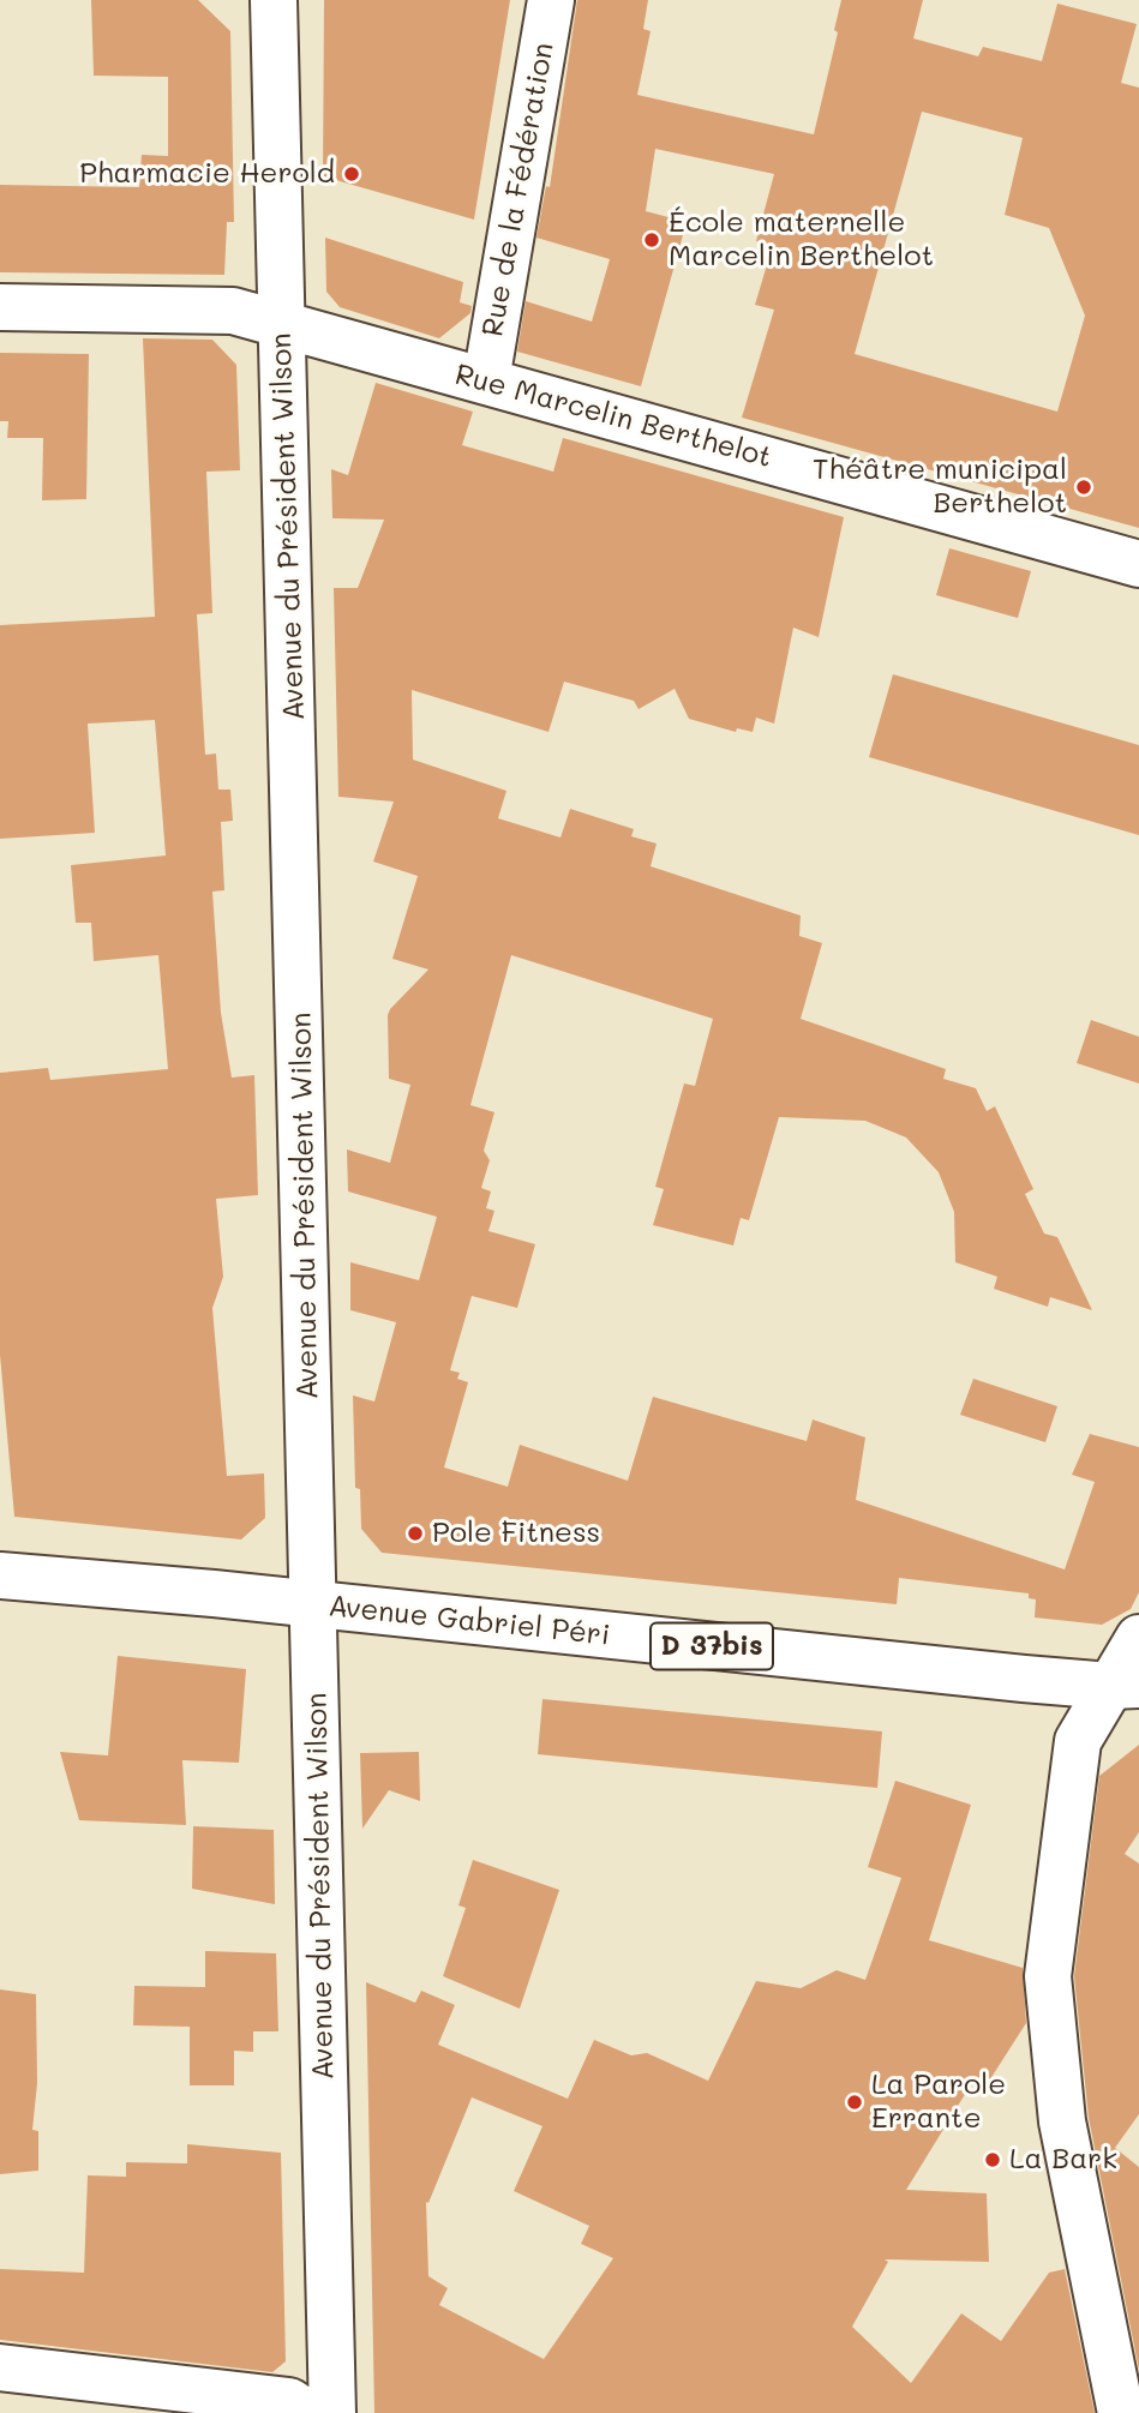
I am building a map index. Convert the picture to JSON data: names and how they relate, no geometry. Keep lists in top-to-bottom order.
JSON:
{
  "streets": {
    "street": [
      "Rue de la Fédération",
      "Rue Marcelin Berthelot",
      "Avenue du Président Wilson",
      "Avenue Gabriel Péri",
      "D 37bis"
    ]
  },
  "crossings": [
    ["Rue de la Fédération", "Rue Marcelin Berthelot"],
    ["Rue Marcelin Berthelot", "Avenue du Président Wilson"],
    ["Avenue du Président Wilson", "Avenue Gabriel Péri"]
  ],
  "places": [
    "Pharmacie Herold",
    "École maternelle Marcelin Berthelot",
    "Théâtre municipal Berthelot",
    "Pole Fitness",
    "La Parole Errante",
    "La Bark"
  ]
}
